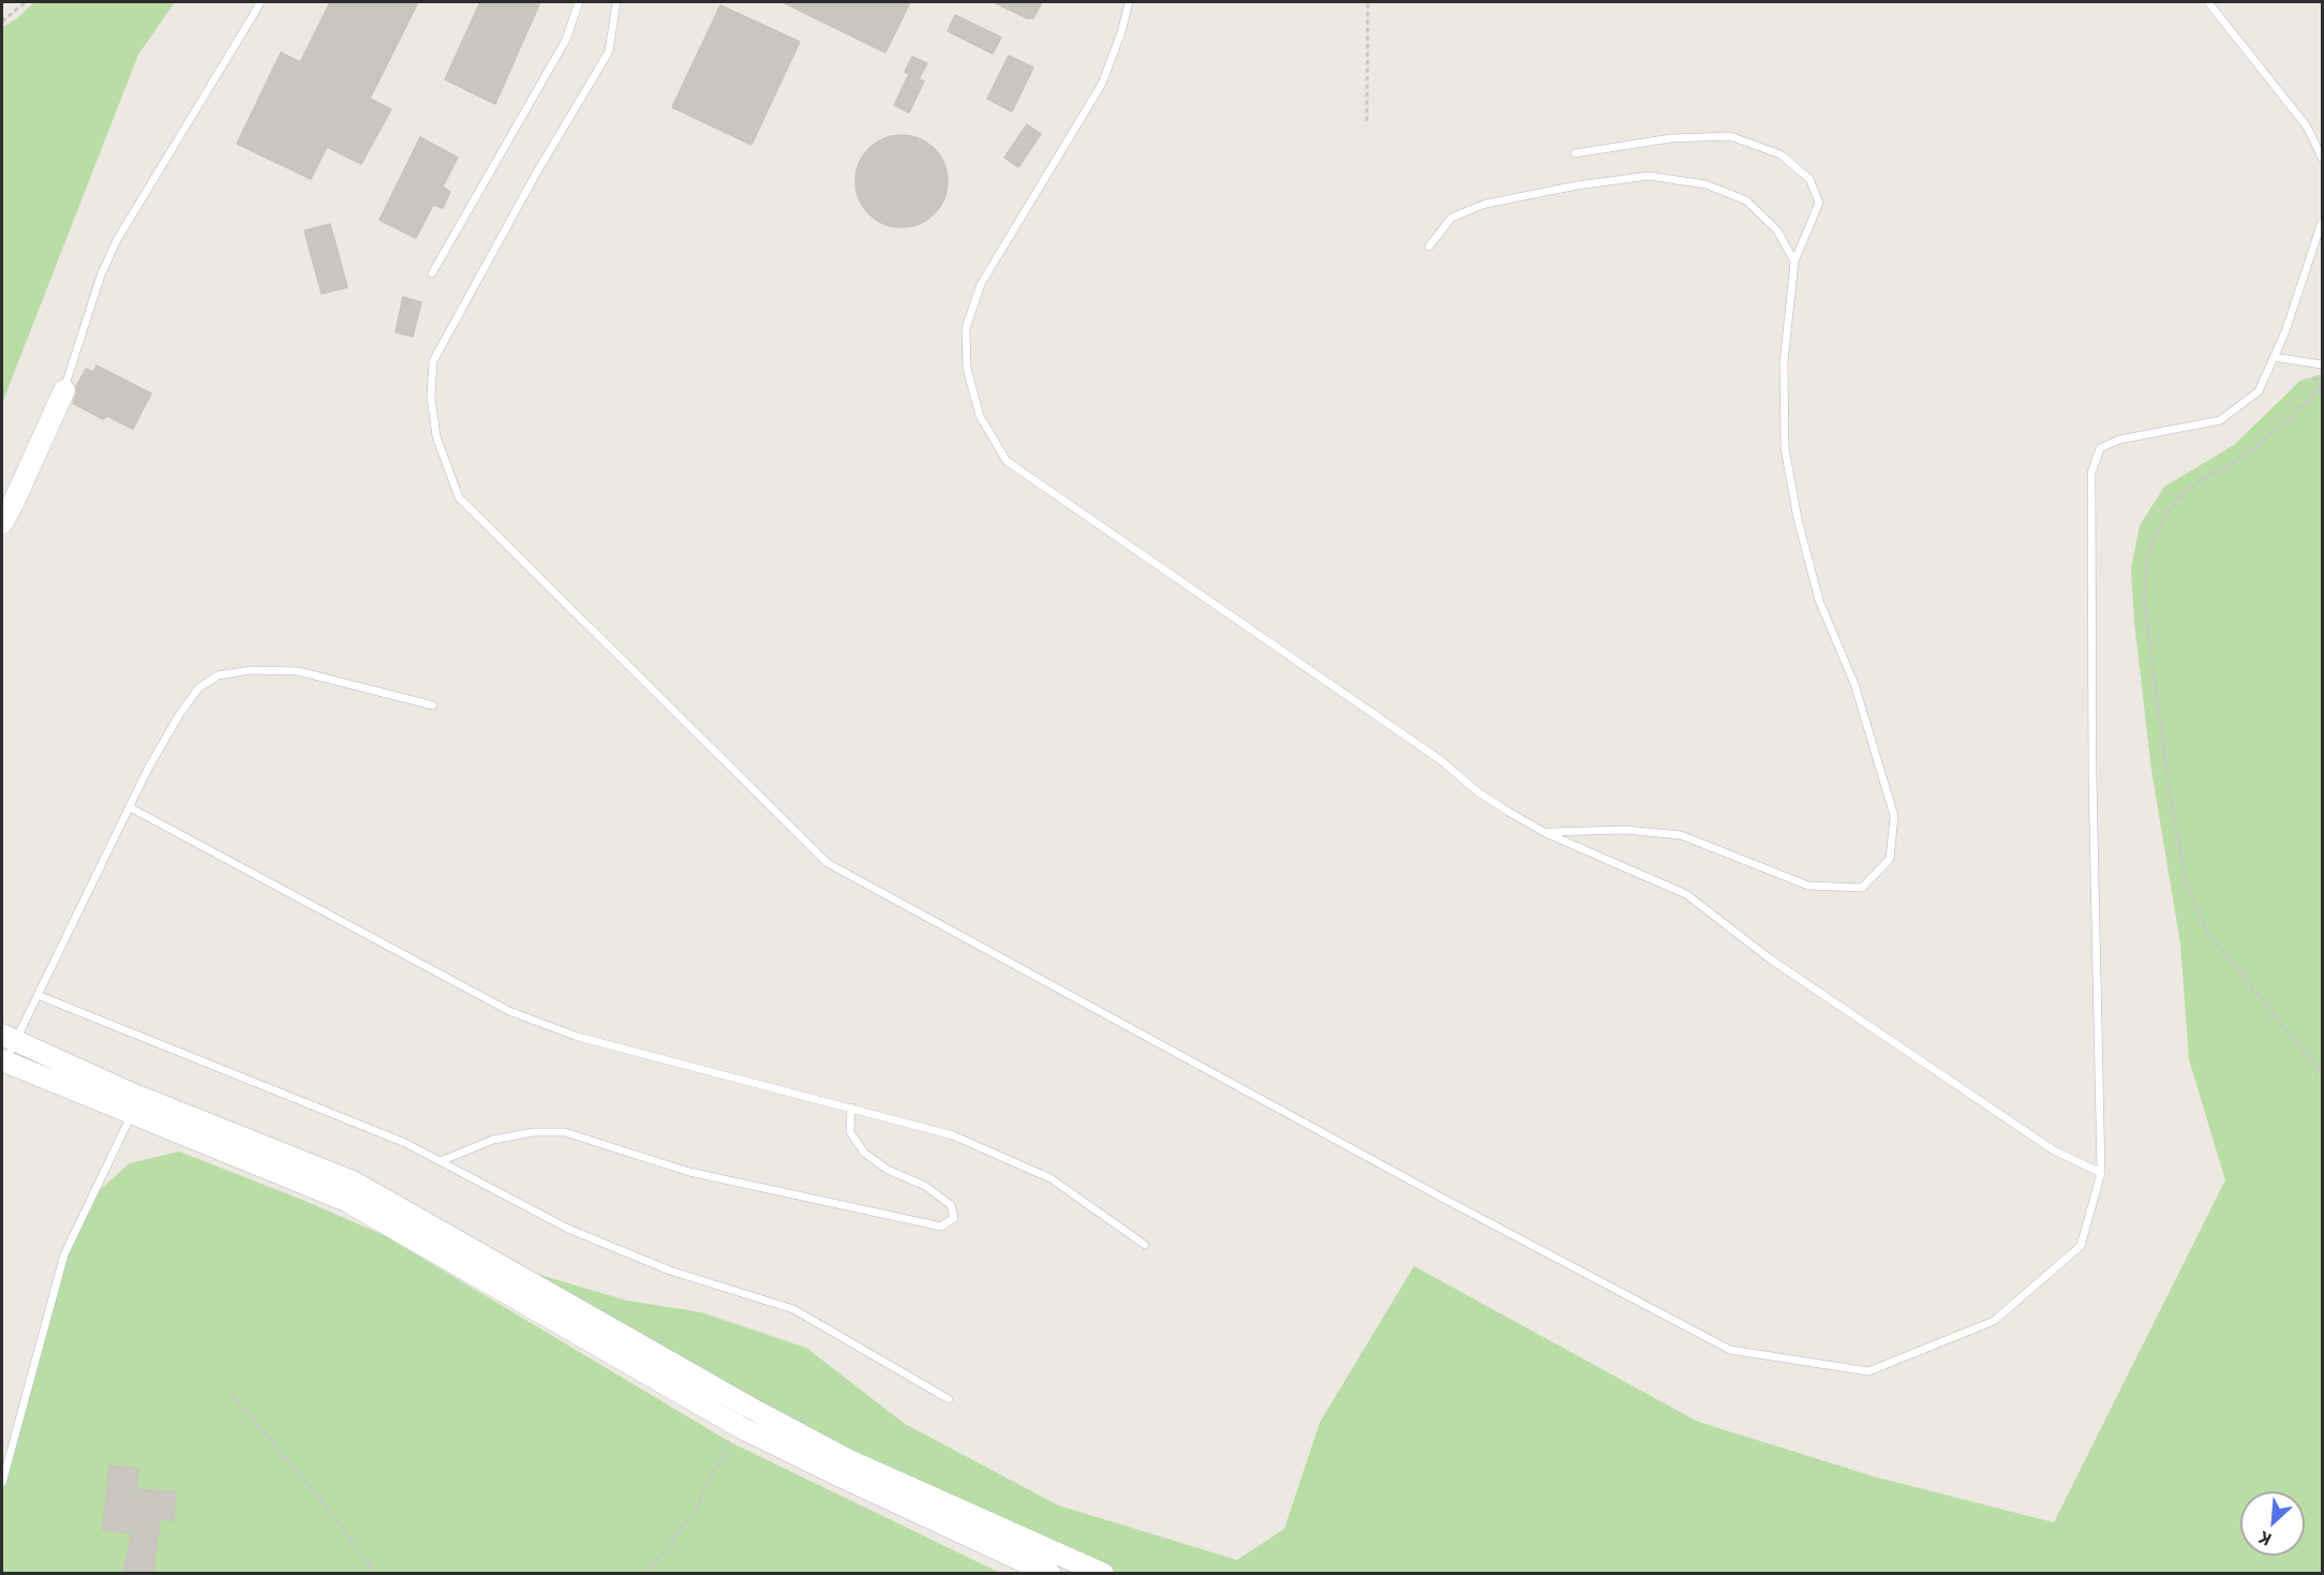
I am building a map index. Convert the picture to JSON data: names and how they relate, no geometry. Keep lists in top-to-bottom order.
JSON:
{
  "north": "bottom left"
}
